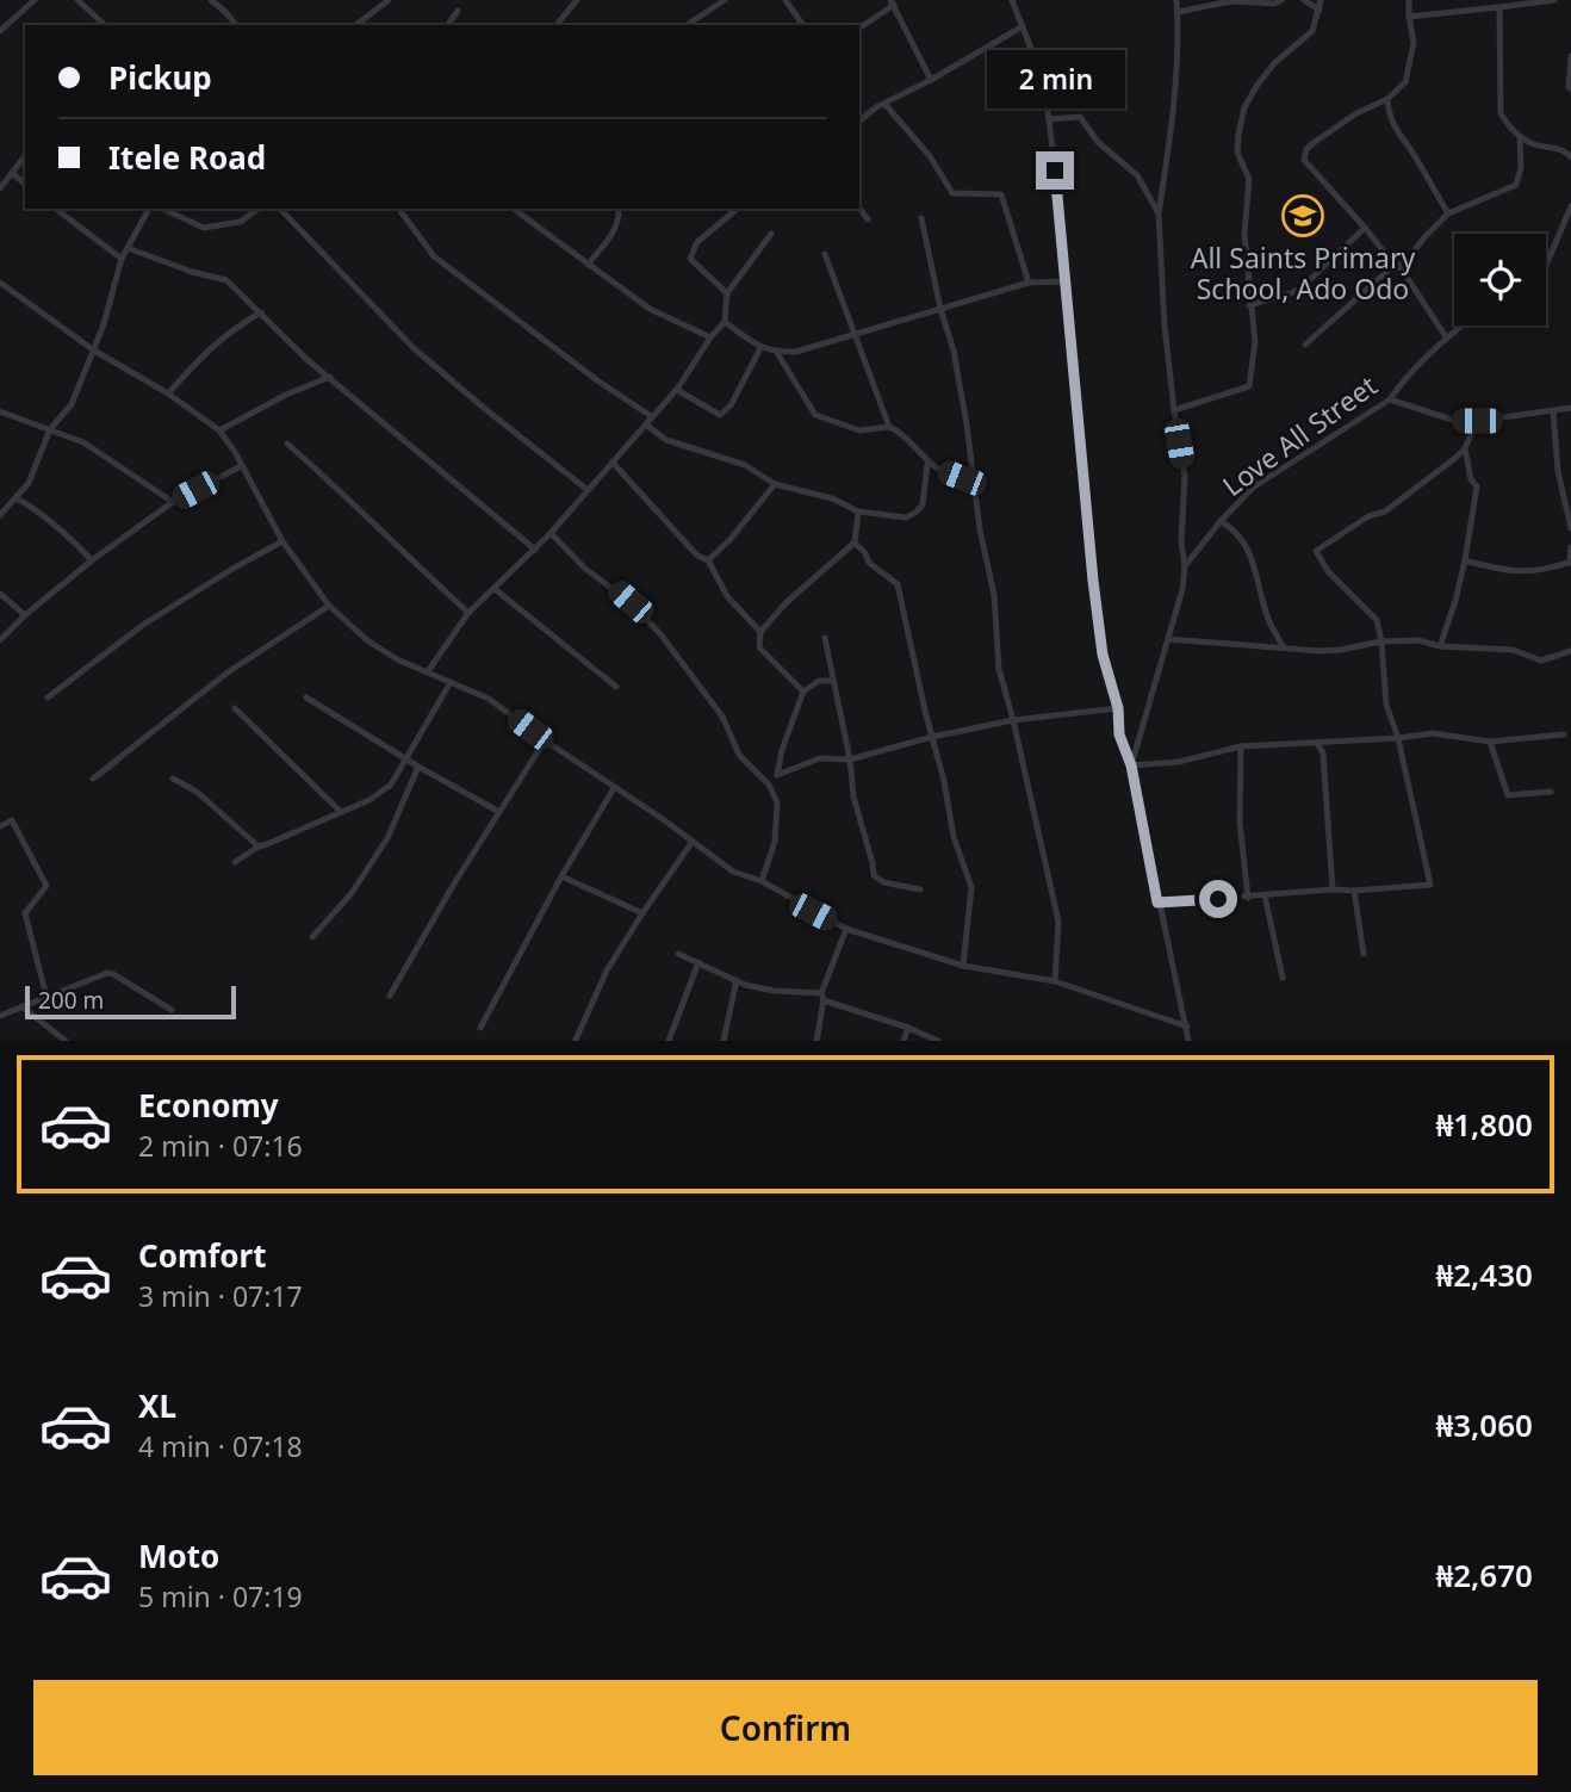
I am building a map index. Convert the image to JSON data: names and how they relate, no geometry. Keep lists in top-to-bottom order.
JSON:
{
  "streets": {
    "street": ["Love All Street"]
  },
  "places": {
    "school or university": ["All Saints Primary School, Ado Odo"]
  },
  "scale_bar": "200 m",
  "page": {
    "banner": ["Pickup", "Itele Road"],
    "bubble": "2 min",
    "scale": "200 m",
    "list": [
      {
        "name": "Economy",
        "note": "2 min · 07:16",
        "value": "₦1,800"
      },
      {
        "name": "Comfort",
        "note": "3 min · 07:17",
        "value": "₦2,430"
      },
      {
        "name": "XL",
        "note": "4 min · 07:18",
        "value": "₦3,060"
      },
      {
        "name": "Moto",
        "note": "5 min · 07:19",
        "value": "₦2,670"
      }
    ],
    "buttons": "Confirm"
  }
}
